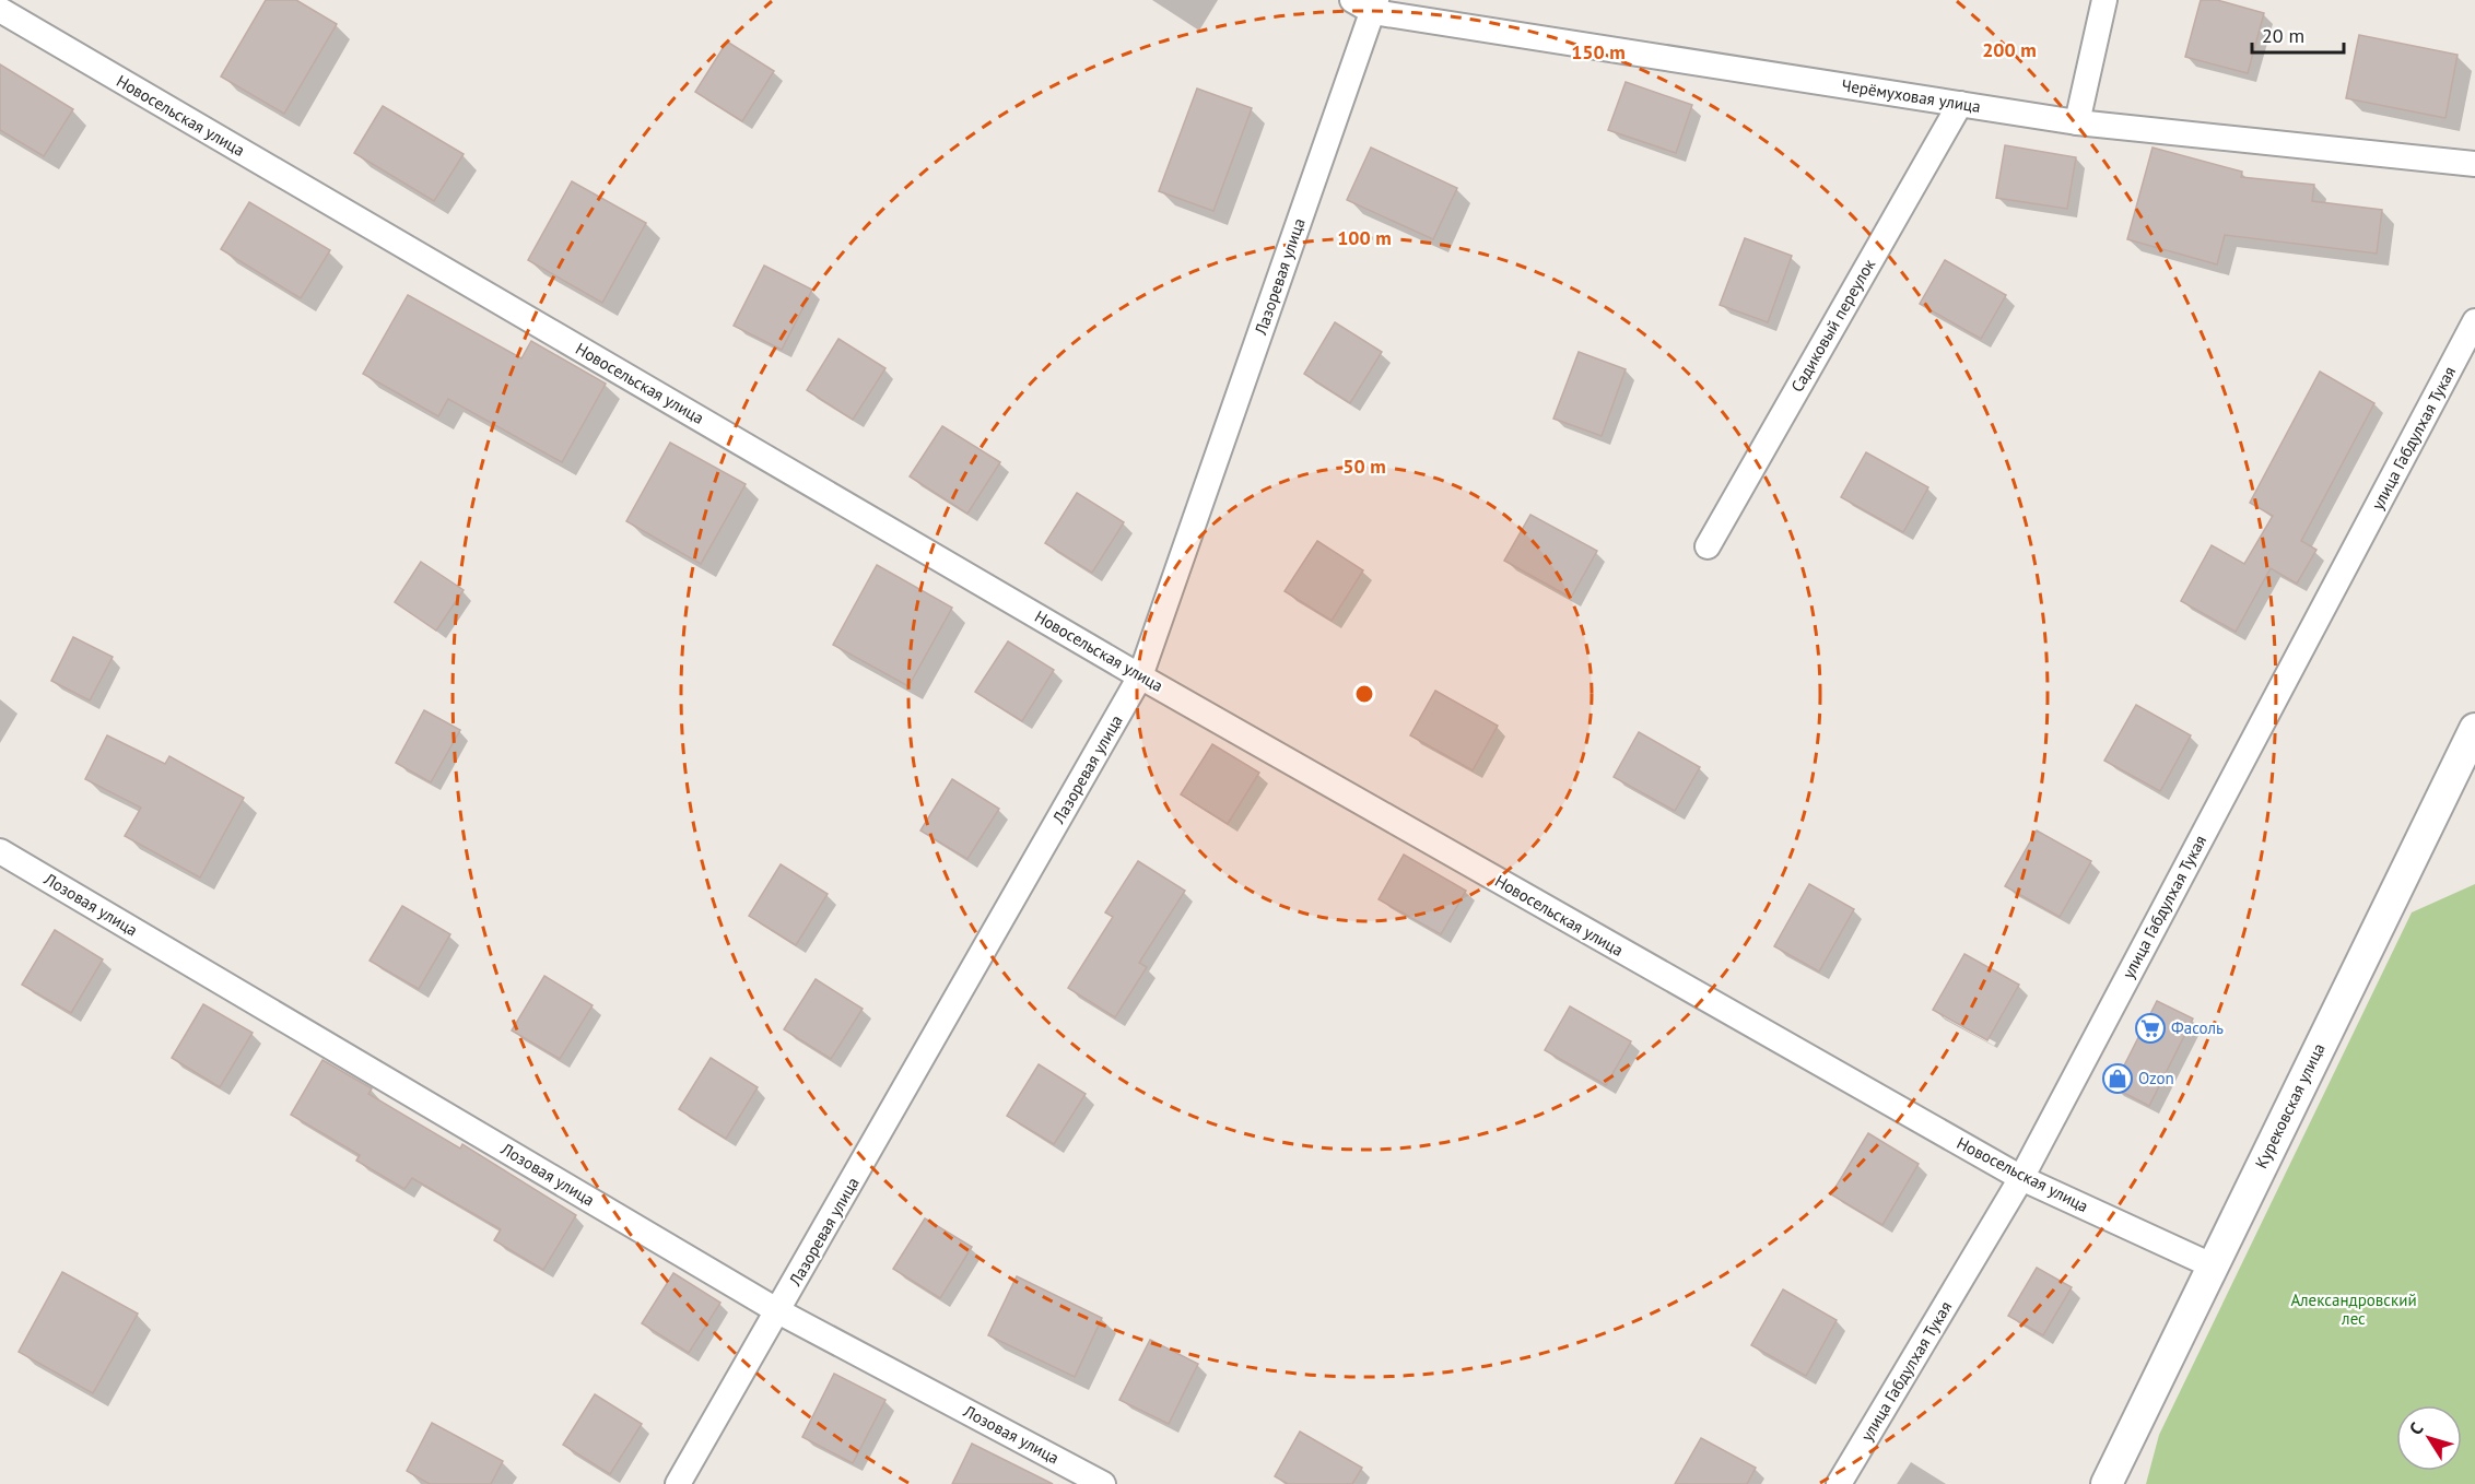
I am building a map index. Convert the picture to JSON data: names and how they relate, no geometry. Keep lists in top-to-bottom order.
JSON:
{
  "streets": {
    "street": [
      "Черёмуховая улица",
      "Новосельская улица",
      "Лазоревая улица",
      "Садиковый переулок",
      "улица Габдулхая Тукая",
      "Лозовая улица",
      "Курековская улица"
    ]
  },
  "crossings": [
    ["Черёмуховая улица", "Лазоревая улица"],
    ["Черёмуховая улица", "Садиковый переулок"],
    ["Новосельская улица", "Лазоревая улица"],
    ["Новосельская улица", "улица Габдулхая Тукая"],
    ["Новосельская улица", "Курековская улица"],
    ["Лазоревая улица", "Лозовая улица"]
  ],
  "parks": ["Александровский лес"],
  "places": {
    "supermarket": ["Фасоль"],
    "shop": ["Ozon"]
  },
  "scale_bar": "20 m",
  "north": "top left",
  "rings": [
    "200 m",
    "150 m",
    "100 m",
    "50 m"
  ]
}
